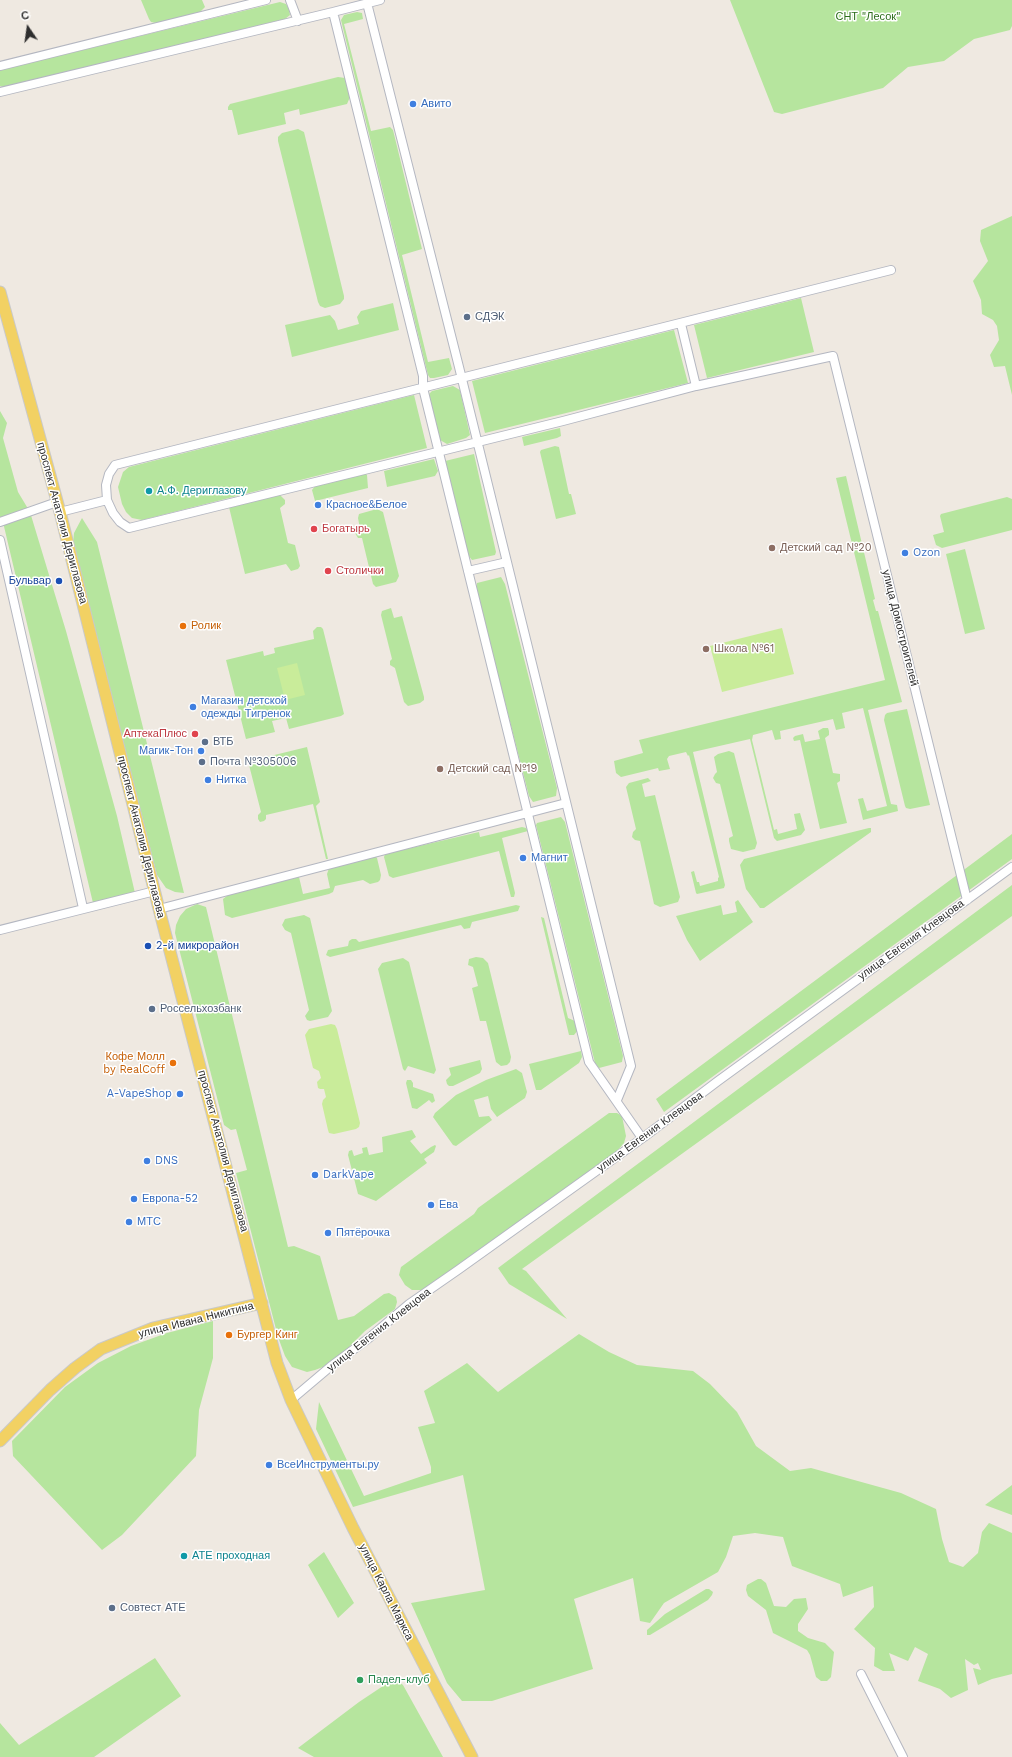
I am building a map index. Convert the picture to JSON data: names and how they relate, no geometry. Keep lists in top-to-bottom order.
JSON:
{
  "streets": {
    "main road": ["проспект Анатолия Дериглазова", "улица Ивана Никитина", "улица Карла Маркса"],
    "street": ["улица Домостроителей", "улица Евгения Клевцова"]
  },
  "crossings": [
    ["проспект Анатолия Дериглазова", "улица Евгения Клевцова"],
    ["проспект Анатолия Дериглазова", "улица Ивана Никитина"],
    ["проспект Анатолия Дериглазова", "улица Карла Маркса"],
    ["улица Домостроителей", "улица Евгения Клевцова"],
    ["улица Евгения Клевцова", "улица Карла Маркса"]
  ],
  "parks": ["СНТ \"Лесок\""],
  "places": [
    "Авито",
    "СДЭК",
    "А.Ф. Дериглазову",
    "Красное&Белое",
    "Богатырь",
    "Детский сад №20",
    "Ozon",
    "Столички",
    "Бульвар",
    "Ролик",
    "Школа №61",
    "Магазин детской одежды Тигренок",
    "АптекаПлюс",
    "ВТБ",
    "Магик-Тон",
    "Почта №305006",
    "Детский сад №19",
    "Нитка",
    "Магнит",
    "2-й микрорайон",
    "Россельхозбанк",
    "Кофе Молл by RealCoff",
    "A-VapeShop",
    "DNS",
    "DarkVape",
    "Европа-52",
    "Ева",
    "МТС",
    "Пятёрочка",
    "Бургер Кинг",
    "ВсеИнструменты.ру",
    "АТЕ проходная",
    "Совтест АТЕ",
    "Падел-клуб"
  ],
  "north": "top"
}
